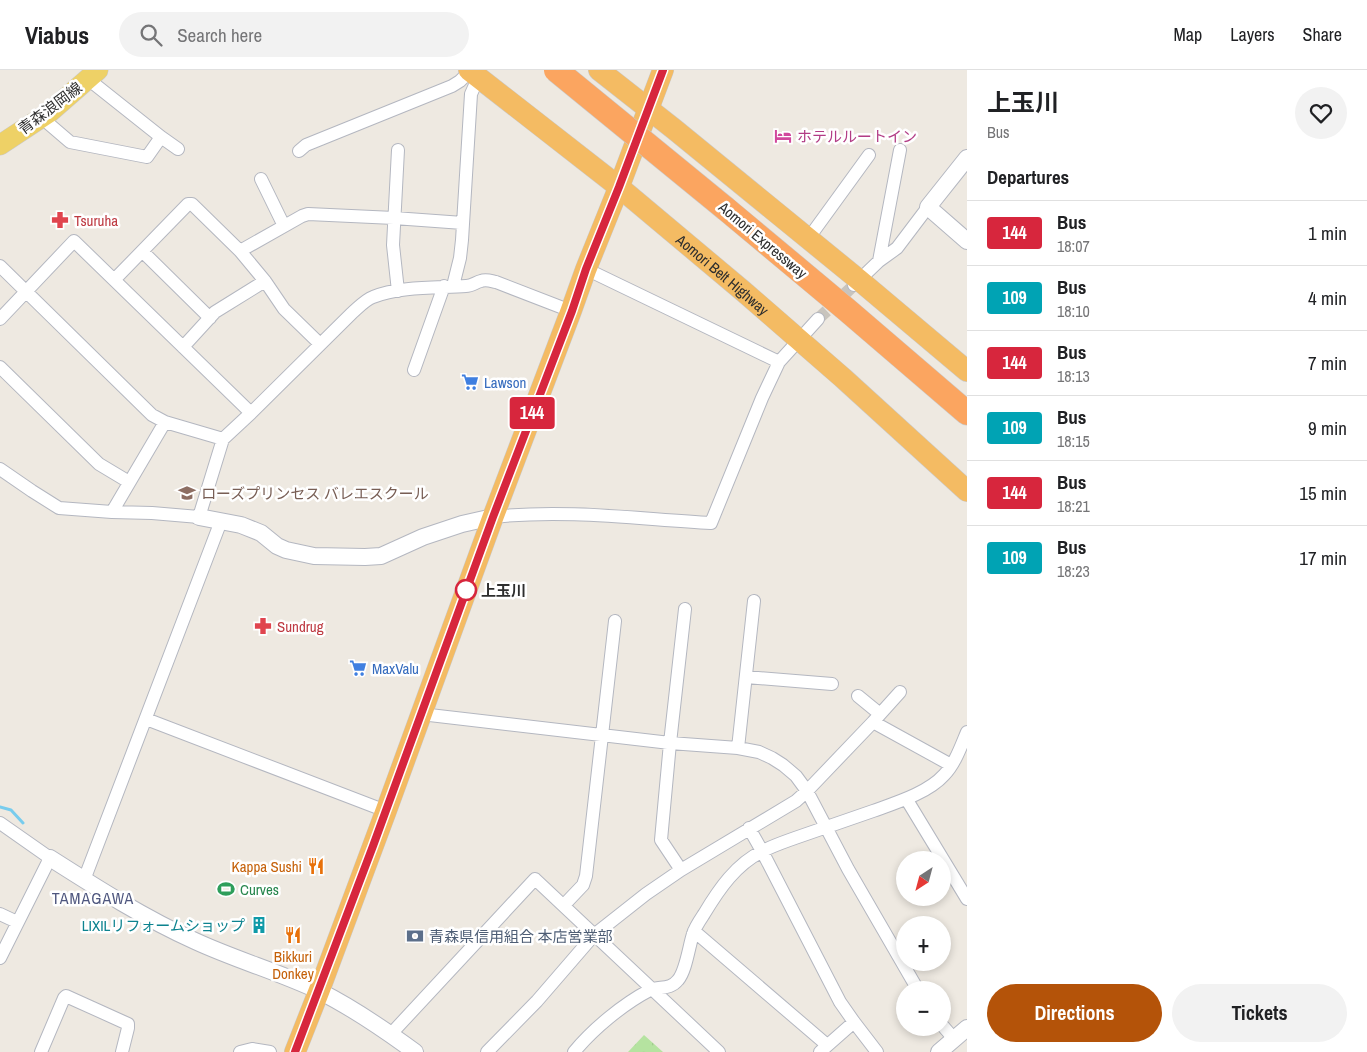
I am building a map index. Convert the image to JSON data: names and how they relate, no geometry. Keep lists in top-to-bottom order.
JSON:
{
  "streets": {
    "highway": ["Aomori Expressway", "Aomori Belt Highway"],
    "main road": ["青森浪岡線"]
  },
  "districts": ["TAMAGAWA"],
  "places": {
    "hotel": ["ホテルルートイン"],
    "pharmacy": ["Tsuruha", "Sundrug"],
    "supermarket": ["Lawson", "MaxValu"],
    "school or university": ["ローズプリンセス バレエスクール"],
    "other": ["上玉川"],
    "restaurant": ["Kappa Sushi", "Bikkuri Donkey"],
    "sports": ["Curves"],
    "building": ["LIXILリフォームショップ"],
    "bank": ["青森県信用組合 本店営業部"]
  },
  "lines": ["bus line 144"],
  "north": "bottom left",
  "page": {
    "header": "Viabus",
    "search": "Search here",
    "nav": ["Map", "Layers", "Share"],
    "on_map": "144",
    "heading": [
      ["上玉川", "Bus"],
      "Departures"
    ],
    "list": [
      {
        "mark": "144",
        "name": "Bus",
        "note": "18:07",
        "value": "1 min"
      },
      {
        "mark": "109",
        "name": "Bus",
        "note": "18:10",
        "value": "4 min"
      },
      {
        "mark": "144",
        "name": "Bus",
        "note": "18:13",
        "value": "7 min"
      },
      {
        "mark": "109",
        "name": "Bus",
        "note": "18:15",
        "value": "9 min"
      },
      {
        "mark": "144",
        "name": "Bus",
        "note": "18:21",
        "value": "15 min"
      },
      {
        "mark": "109",
        "name": "Bus",
        "note": "18:23",
        "value": "17 min"
      }
    ],
    "map_buttons": ["+", "−"],
    "buttons": ["Directions", "Tickets"]
  }
}
